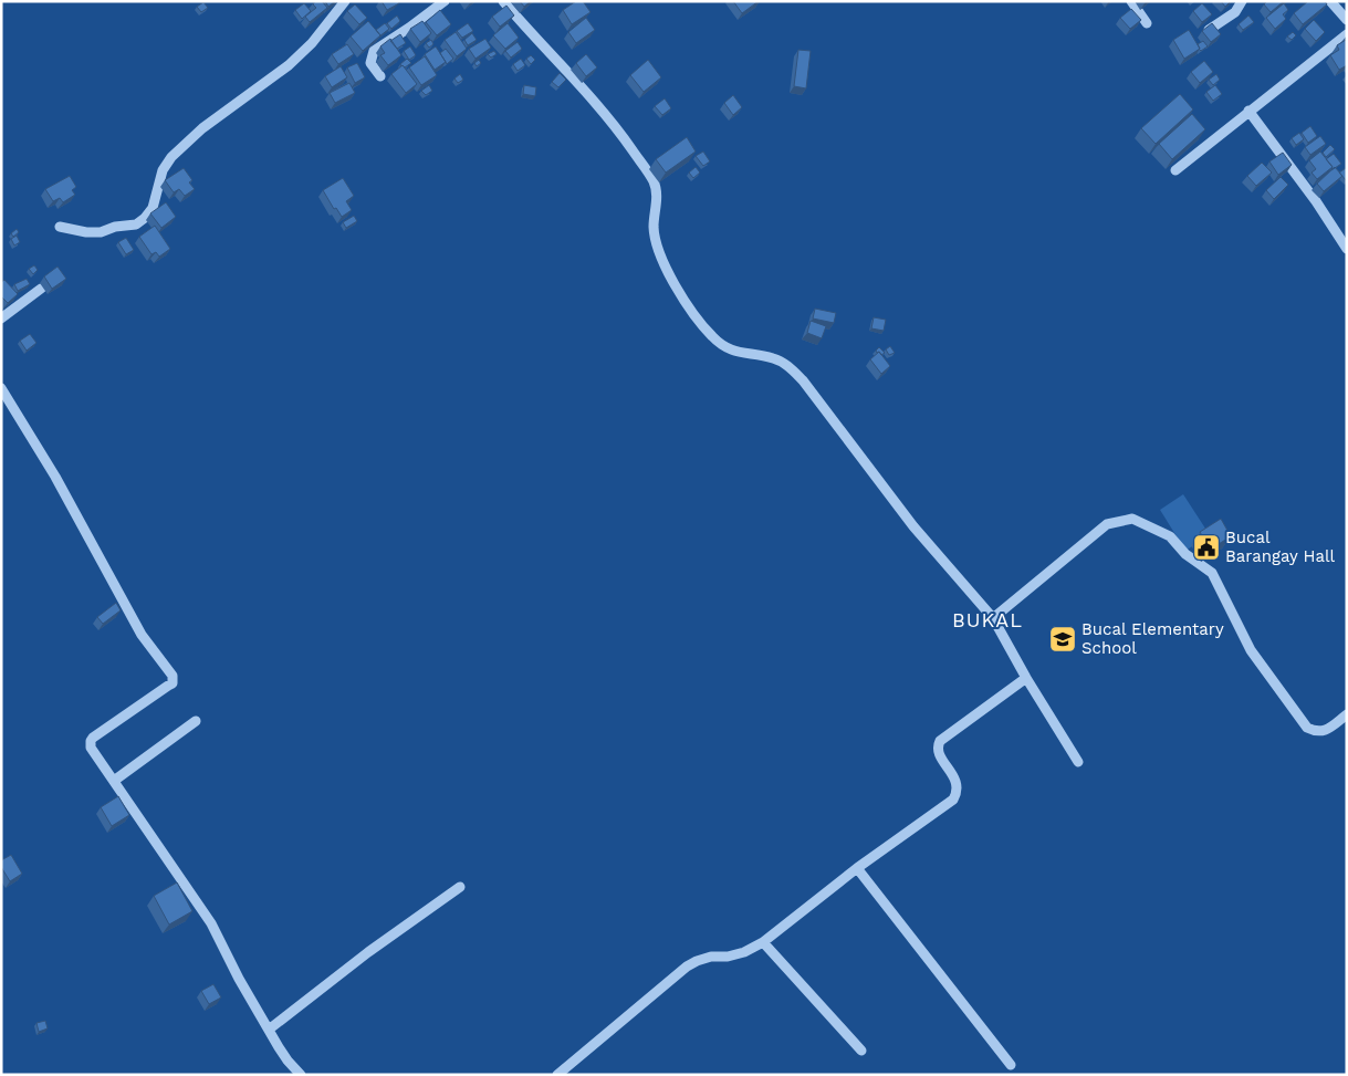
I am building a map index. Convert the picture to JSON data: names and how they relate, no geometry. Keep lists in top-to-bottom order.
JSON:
{
  "districts": ["BUKAL"],
  "places": {
    "public building": ["Bucal Barangay Hall"],
    "school or university": ["Bucal Elementary School"]
  }
}
